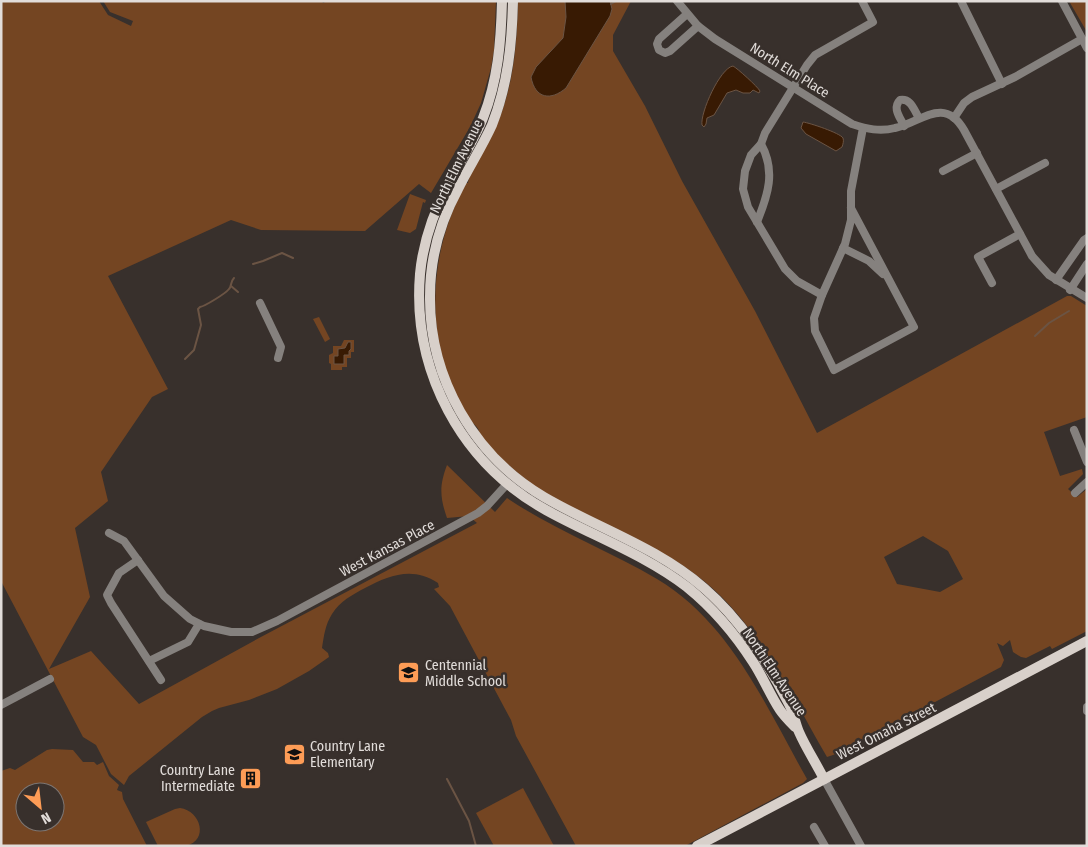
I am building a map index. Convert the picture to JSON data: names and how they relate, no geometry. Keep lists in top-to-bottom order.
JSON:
{
  "streets": {
    "main road": ["North Elm Avenue", "West Omaha Street"],
    "street": ["North Elm Place", "West Kansas Place"]
  },
  "crossings": [
    ["North Elm Avenue", "West Kansas Place"],
    ["North Elm Avenue", "West Omaha Street"]
  ],
  "places": {
    "school or university": ["Centennial Middle School", "Country Lane Elementary"],
    "building": ["Country Lane Intermediate"]
  },
  "north": "bottom right"
}
